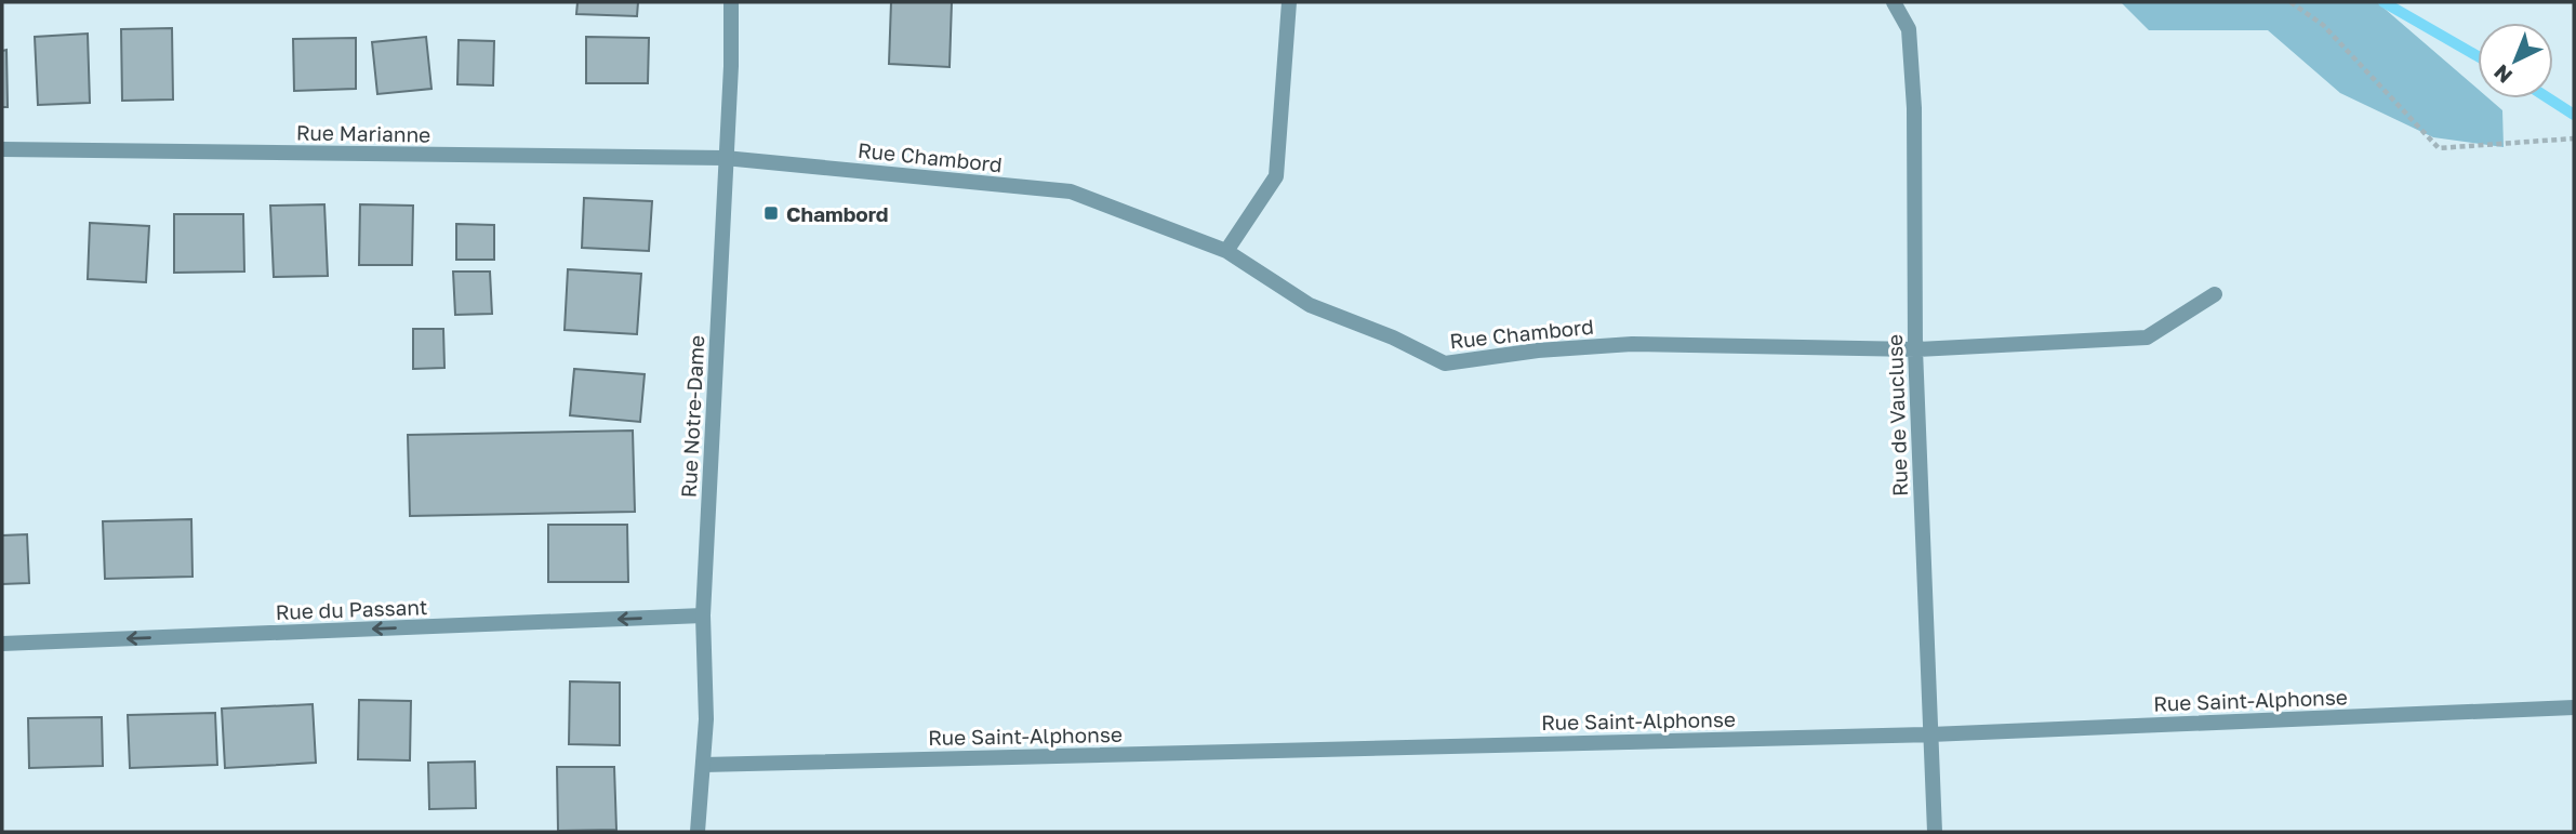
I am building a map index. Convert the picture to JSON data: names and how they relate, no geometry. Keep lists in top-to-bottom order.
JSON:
{
  "streets": {
    "street": [
      "Rue Marianne",
      "Rue Chambord",
      "Rue de Vaucluse",
      "Rue Notre-Dame",
      "Rue du Passant",
      "Rue Saint-Alphonse"
    ]
  },
  "crossings": [
    ["Rue Marianne", "Rue Chambord"],
    ["Rue Marianne", "Rue Notre-Dame"],
    ["Rue Chambord", "Rue de Vaucluse"],
    ["Rue Chambord", "Rue Notre-Dame"],
    ["Rue de Vaucluse", "Rue Saint-Alphonse"],
    ["Rue Notre-Dame", "Rue du Passant"],
    ["Rue Notre-Dame", "Rue Saint-Alphonse"]
  ],
  "one_way": ["Rue du Passant"],
  "places": {
    "transit": ["Chambord"]
  },
  "north": "bottom left"
}
